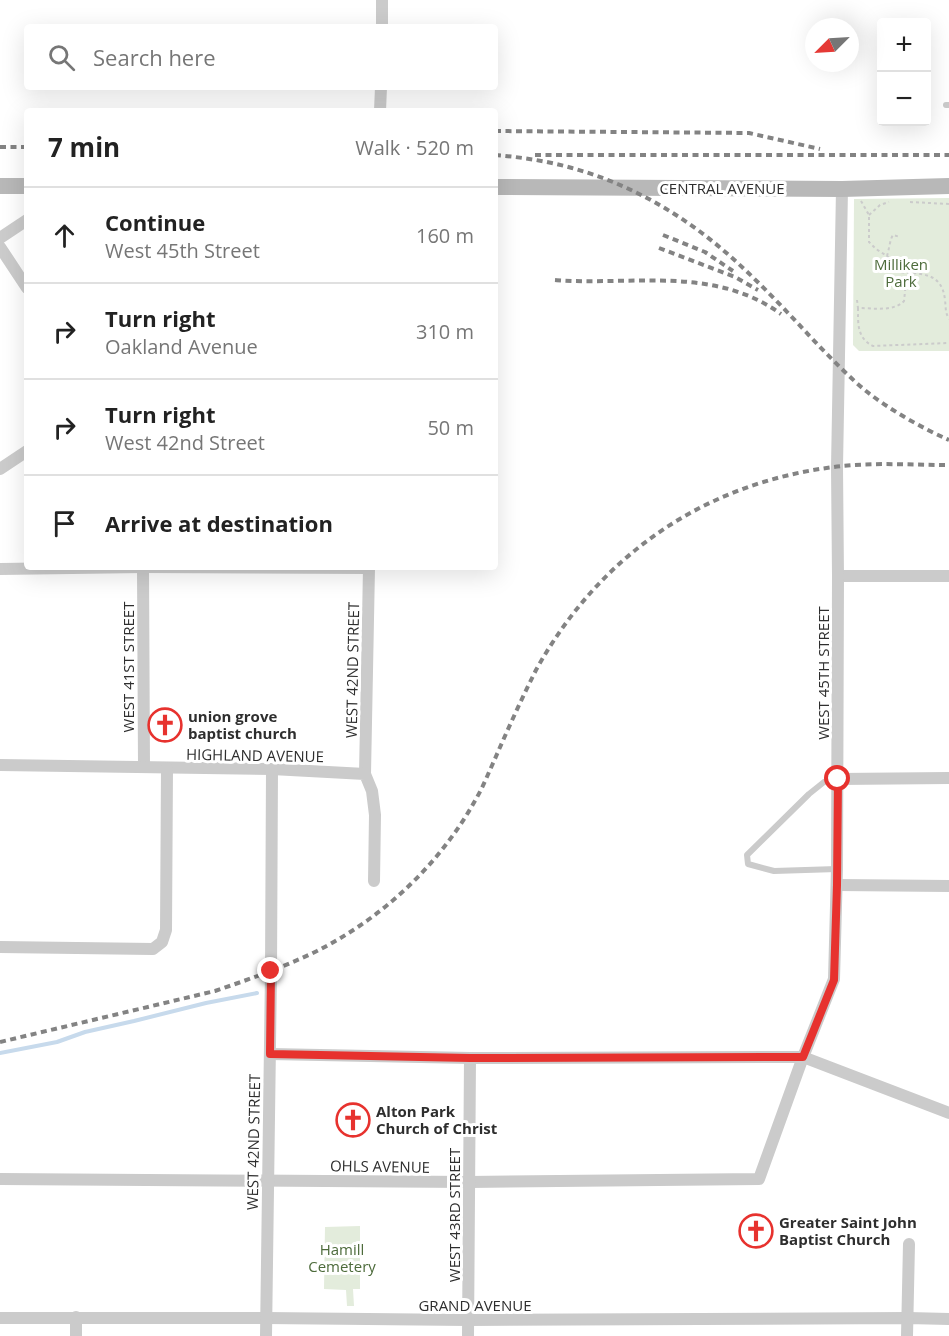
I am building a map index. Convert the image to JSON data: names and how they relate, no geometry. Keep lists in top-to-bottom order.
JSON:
{
  "streets": {
    "street": [
      "CENTRAL AVENUE",
      "WEST 41ST STREET",
      "WEST 42ND STREET",
      "WEST 45TH STREET",
      "HIGHLAND AVENUE",
      "OHLS AVENUE",
      "WEST 43RD STREET",
      "GRAND AVENUE"
    ]
  },
  "crossings": [
    ["CENTRAL AVENUE", "WEST 45TH STREET"],
    ["WEST 41ST STREET", "HIGHLAND AVENUE"],
    ["WEST 42ND STREET", "HIGHLAND AVENUE"],
    ["WEST 42ND STREET", "OHLS AVENUE"],
    ["WEST 42ND STREET", "GRAND AVENUE"],
    ["WEST 45TH STREET", "OHLS AVENUE"],
    ["OHLS AVENUE", "WEST 43RD STREET"],
    ["WEST 43RD STREET", "GRAND AVENUE"]
  ],
  "parks": ["Milliken Park", "Hamill Cemetery"],
  "places": {
    "church": ["union grove baptist church", "Alton Park Church of Christ", "Greater Saint John Baptist Church"]
  },
  "north": "bottom left",
  "page": {
    "map_buttons": ["+", "−"],
    "search": "Search here",
    "heading": ["7 min", "Walk · 520 m"],
    "list": [
      ["Continue", "West 45th Street", "160 m"],
      ["Turn right", "Oakland Avenue", "310 m"],
      ["Turn right", "West 42nd Street", "50 m"],
      "Arrive at destination"
    ]
  }
}
